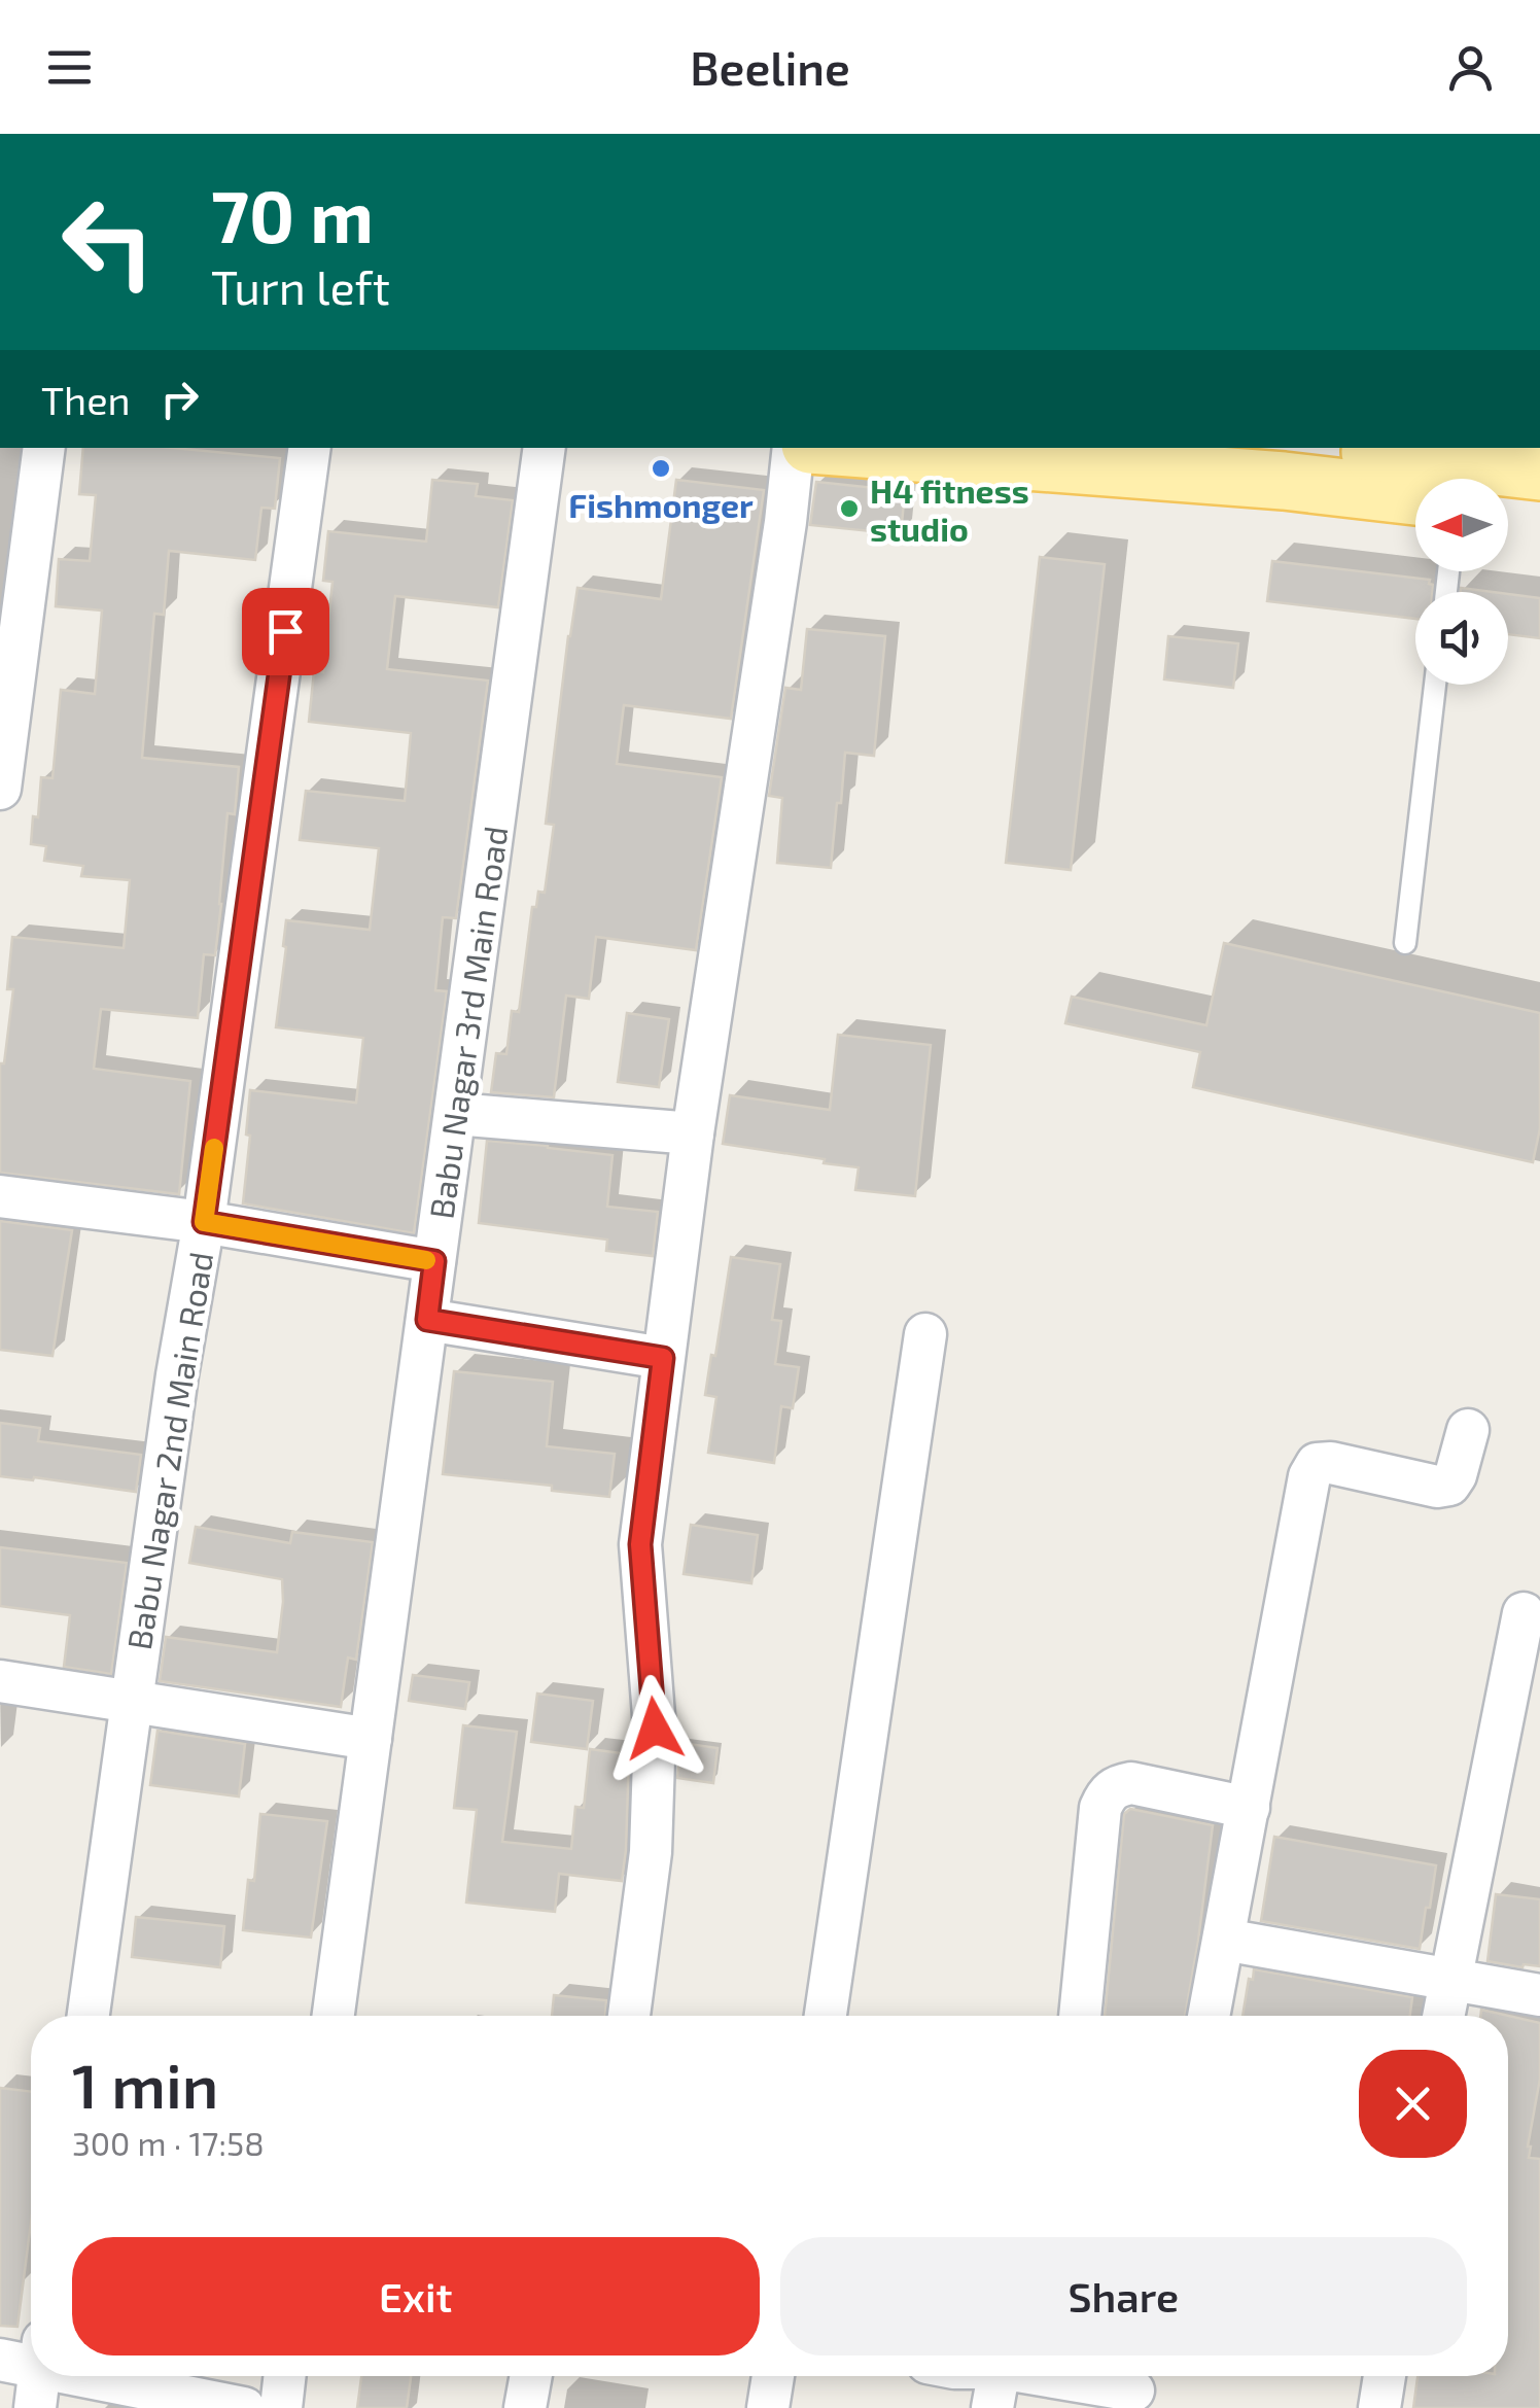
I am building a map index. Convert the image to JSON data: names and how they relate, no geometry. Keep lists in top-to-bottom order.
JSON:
{
  "streets": {
    "street": ["Babu Nagar 3rd Main Road", "Babu Nagar 2nd Main Road"]
  },
  "places": ["Fishmonger", "H4 fitness studio"],
  "north": "left",
  "page": {
    "header": "Beeline",
    "turn": ["70 m", "Turn left"],
    "then": "Then",
    "heading": ["1 min", "300 m · 17:58"],
    "buttons": ["Exit", "Share"]
  }
}
